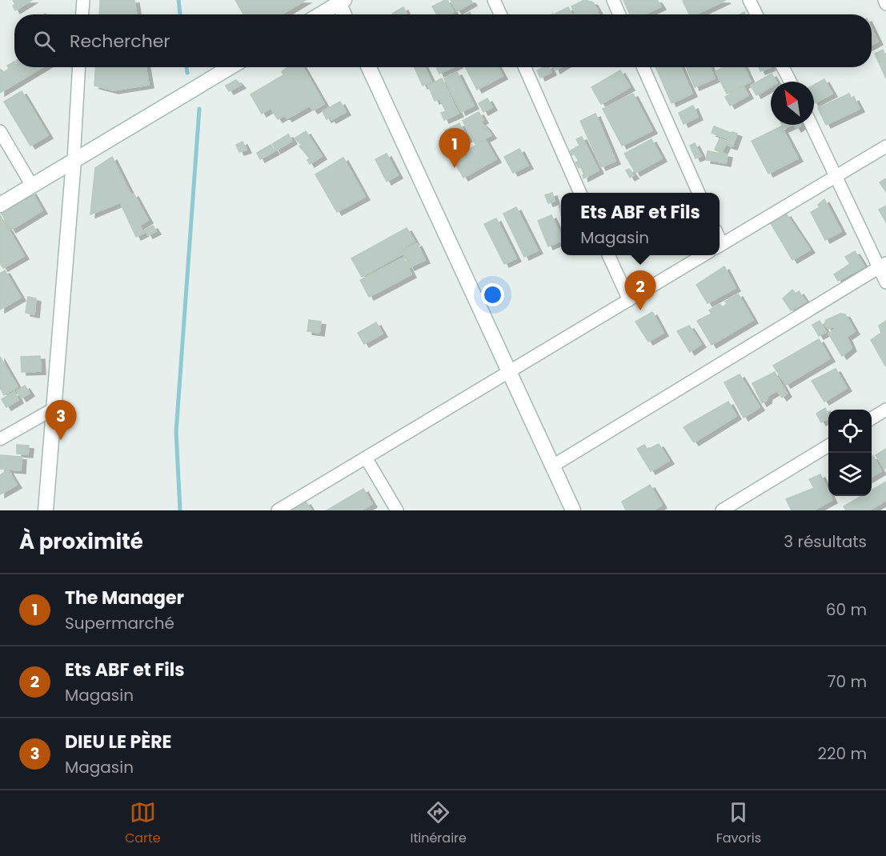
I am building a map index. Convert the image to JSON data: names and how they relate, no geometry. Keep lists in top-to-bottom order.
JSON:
{
  "north": "top left",
  "page": {
    "search": "Rechercher",
    "pins": ["1", "2", "3"],
    "popup": ["Ets ABF et Fils", "Magasin"],
    "heading": ["À proximité", "3 résultats"],
    "list": [
      {
        "mark": "1",
        "name": "The Manager",
        "note": "Supermarché",
        "value": "60 m"
      },
      {
        "mark": "2",
        "name": "Ets ABF et Fils",
        "note": "Magasin",
        "value": "70 m"
      },
      {
        "mark": "3",
        "name": "DIEU LE PÈRE",
        "note": "Magasin",
        "value": "220 m"
      }
    ],
    "nav": ["Carte", "Itinéraire", "Favoris"]
  }
}
